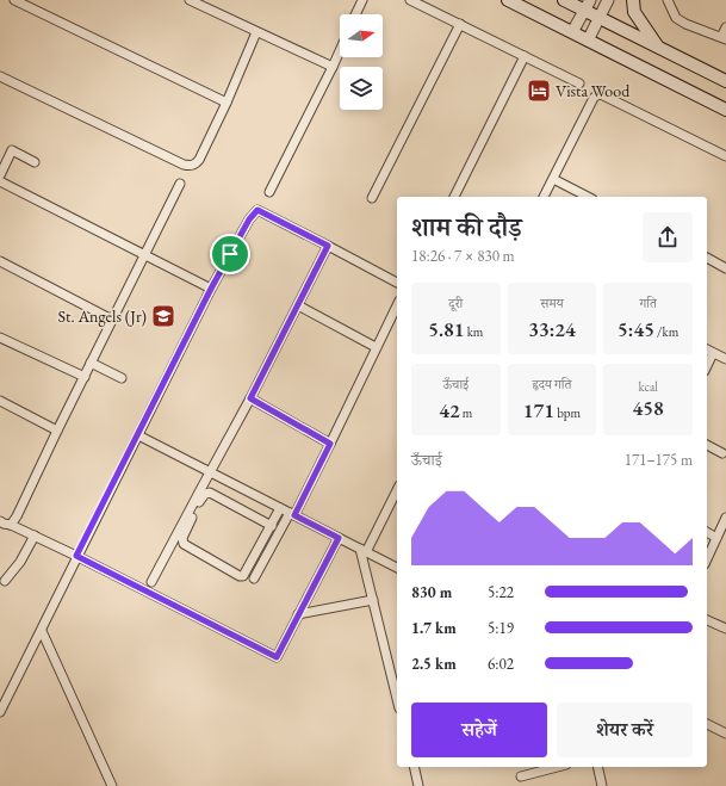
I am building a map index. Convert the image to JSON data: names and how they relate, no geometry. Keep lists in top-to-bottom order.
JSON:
{
  "places": {
    "hotel": ["Vista Wood"],
    "school or university": ["St. Angels (Jr)"]
  },
  "north": "right",
  "page": {
    "heading": ["शाम की दौड़", "18:26 · 7 × 830 m"],
    "stats": [
      ["दूरी", "5.81 km"],
      ["समय", "33:24"],
      ["गति", "5:45 /km"],
      ["ऊँचाई", "42 m"],
      ["हृदय गति", "171 bpm"],
      ["kcal", "458"]
    ],
    "chart": ["ऊँचाई", "171–175 m"],
    "list": [
      {
        "name": "830 m",
        "note": "5:22"
      },
      {
        "name": "1.7 km",
        "note": "5:19"
      },
      {
        "name": "2.5 km",
        "note": "6:02"
      }
    ],
    "buttons": ["सहेजें", "शेयर करें"]
  }
}
